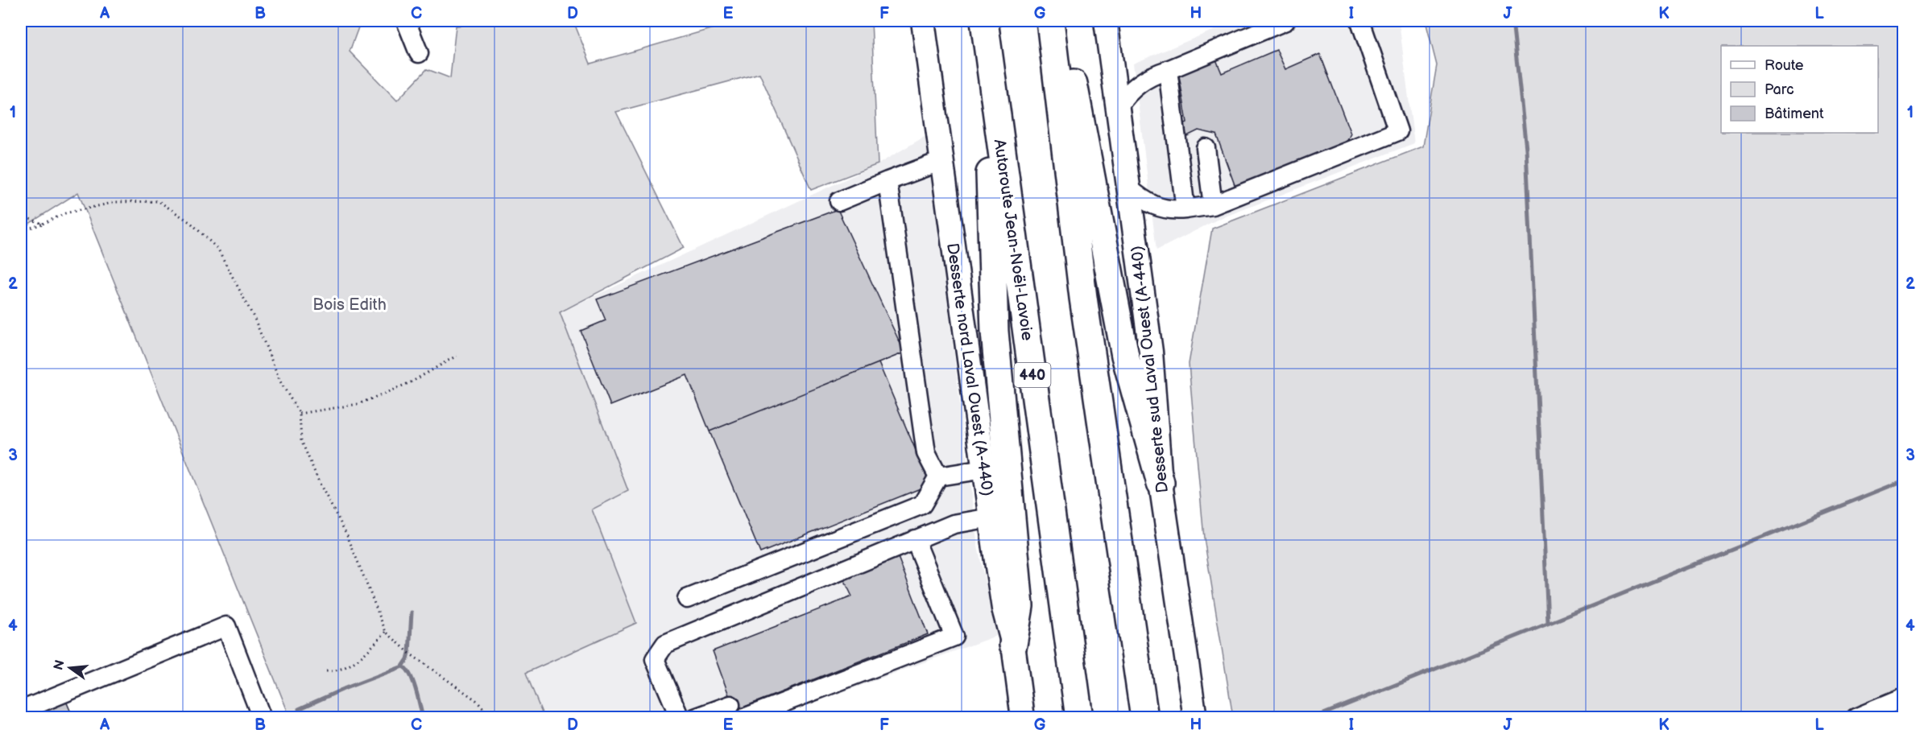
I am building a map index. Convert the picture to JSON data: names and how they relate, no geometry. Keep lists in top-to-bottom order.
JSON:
{
  "streets": {
    "highway": ["Autoroute Jean-Noël-Lavoie", "440"],
    "main road": ["Desserte nord Laval Ouest (A-440)", "Desserte sud Laval Ouest (A-440)"]
  },
  "parks": ["Bois Edith"],
  "legend": ["Route", "Parc", "Bâtiment"],
  "north": "left",
  "grid": {
    "columns": [
      "A",
      "B",
      "C",
      "D",
      "E",
      "F",
      "G",
      "H",
      "I",
      "J",
      "K",
      "L"
    ],
    "rows": [
      "1",
      "2",
      "3",
      "4"
    ]
  }
}
